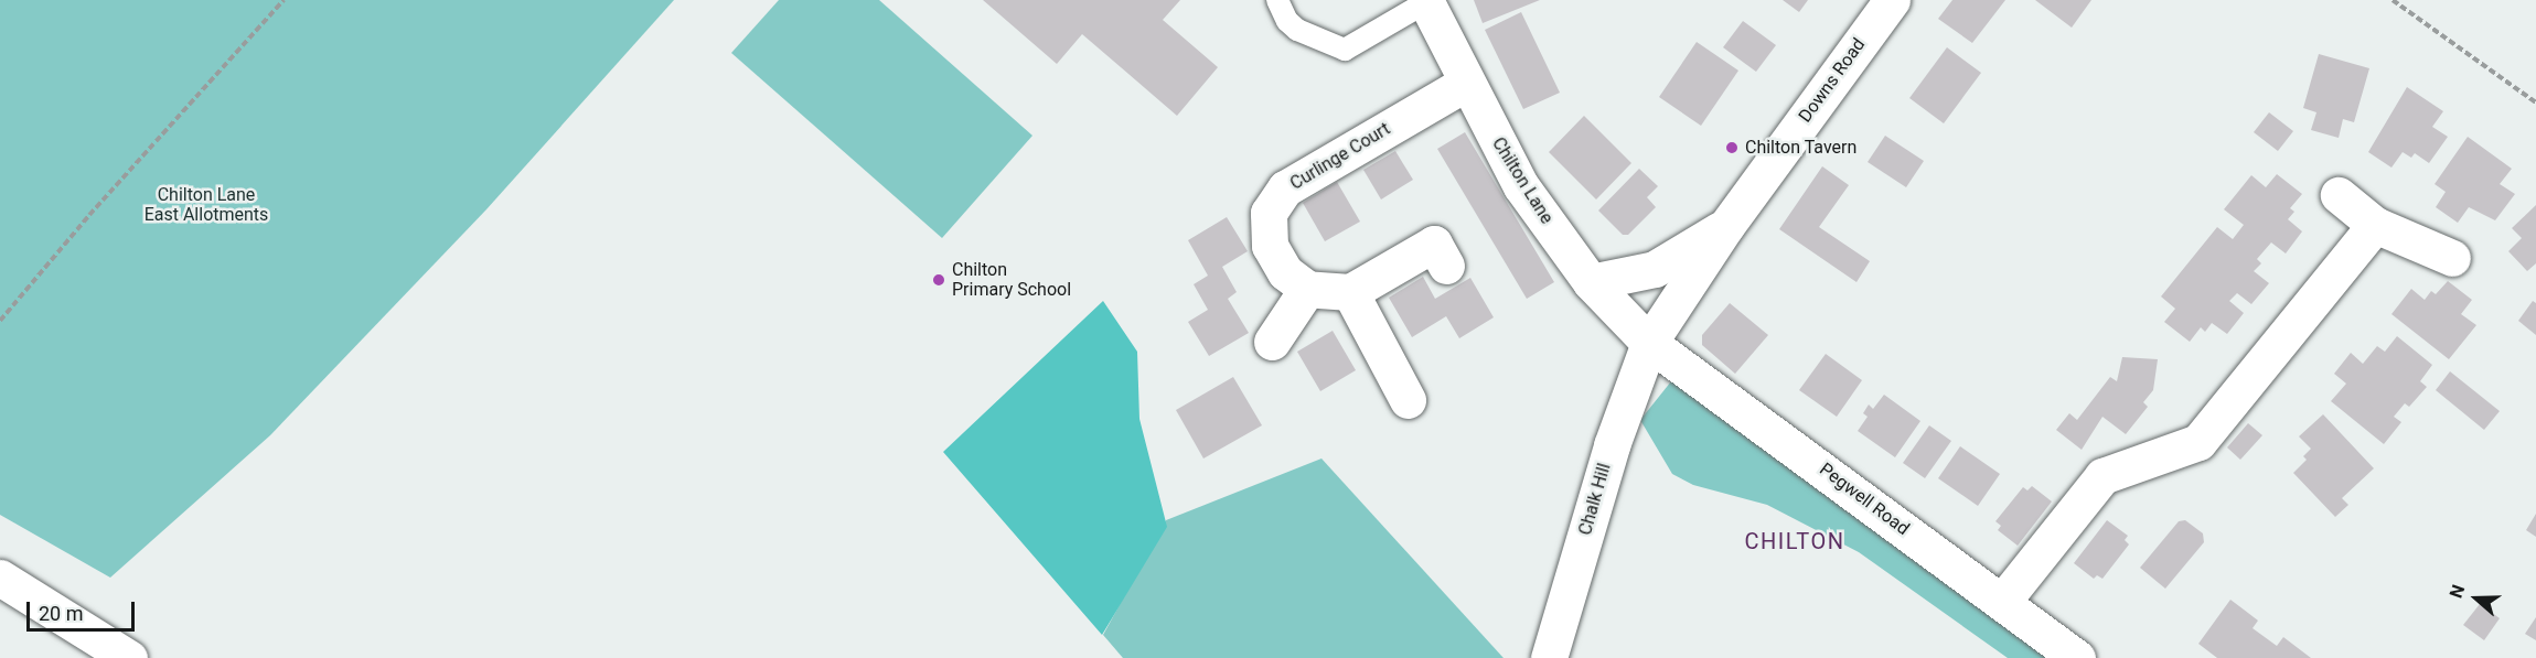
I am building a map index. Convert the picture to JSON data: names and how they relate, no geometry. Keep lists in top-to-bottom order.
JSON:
{
  "streets": {
    "main road": [
      "Downs Road",
      "Curlinge Court",
      "Chilton Lane",
      "Chalk Hill",
      "Pegwell Road"
    ]
  },
  "crossings": [
    ["Downs Road", "Chilton Lane"],
    ["Downs Road", "Chalk Hill"],
    ["Downs Road", "Pegwell Road"],
    ["Curlinge Court", "Chilton Lane"],
    ["Chilton Lane", "Chalk Hill"],
    ["Chilton Lane", "Pegwell Road"],
    ["Chalk Hill", "Pegwell Road"]
  ],
  "districts": ["CHILTON"],
  "parks": ["Chilton Lane East Allotments"],
  "places": ["Chilton Tavern", "Chilton Primary School"],
  "scale_bar": "20 m",
  "north": "left"
}
